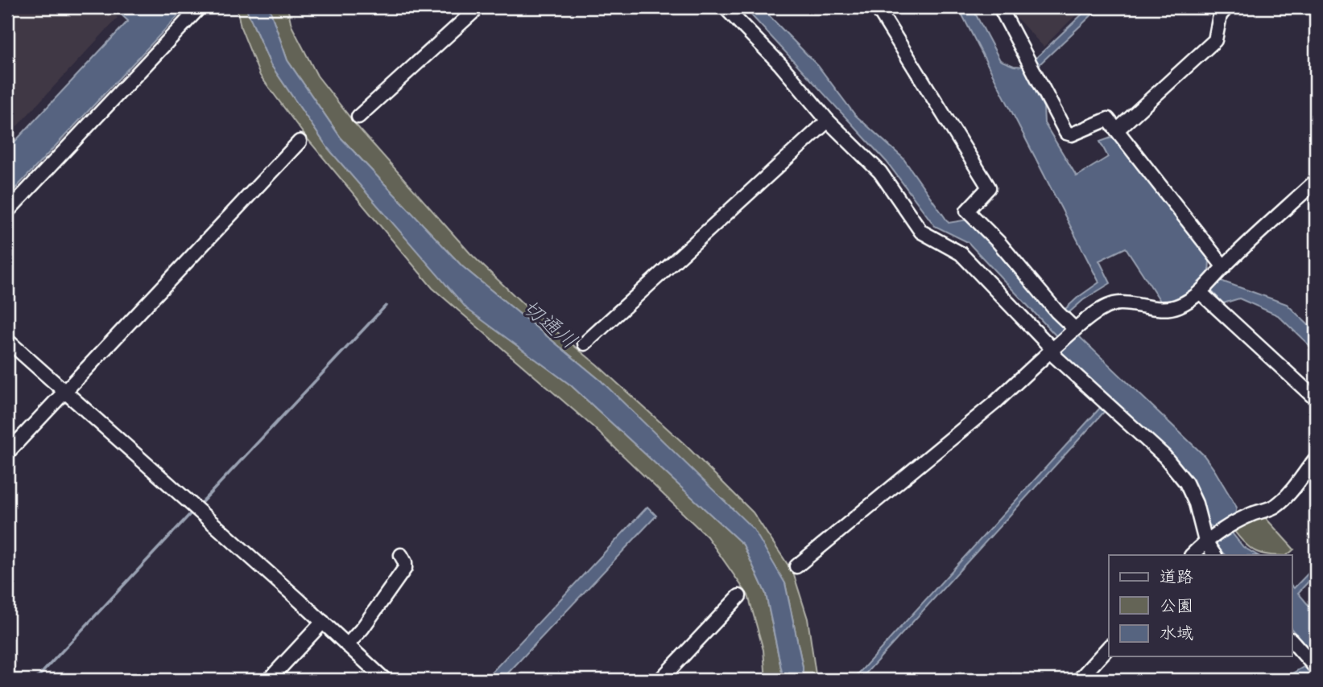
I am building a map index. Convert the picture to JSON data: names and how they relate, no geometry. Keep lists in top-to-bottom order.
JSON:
{
  "water": ["切通川"],
  "legend": ["道路", "公園", "水域"]
}
